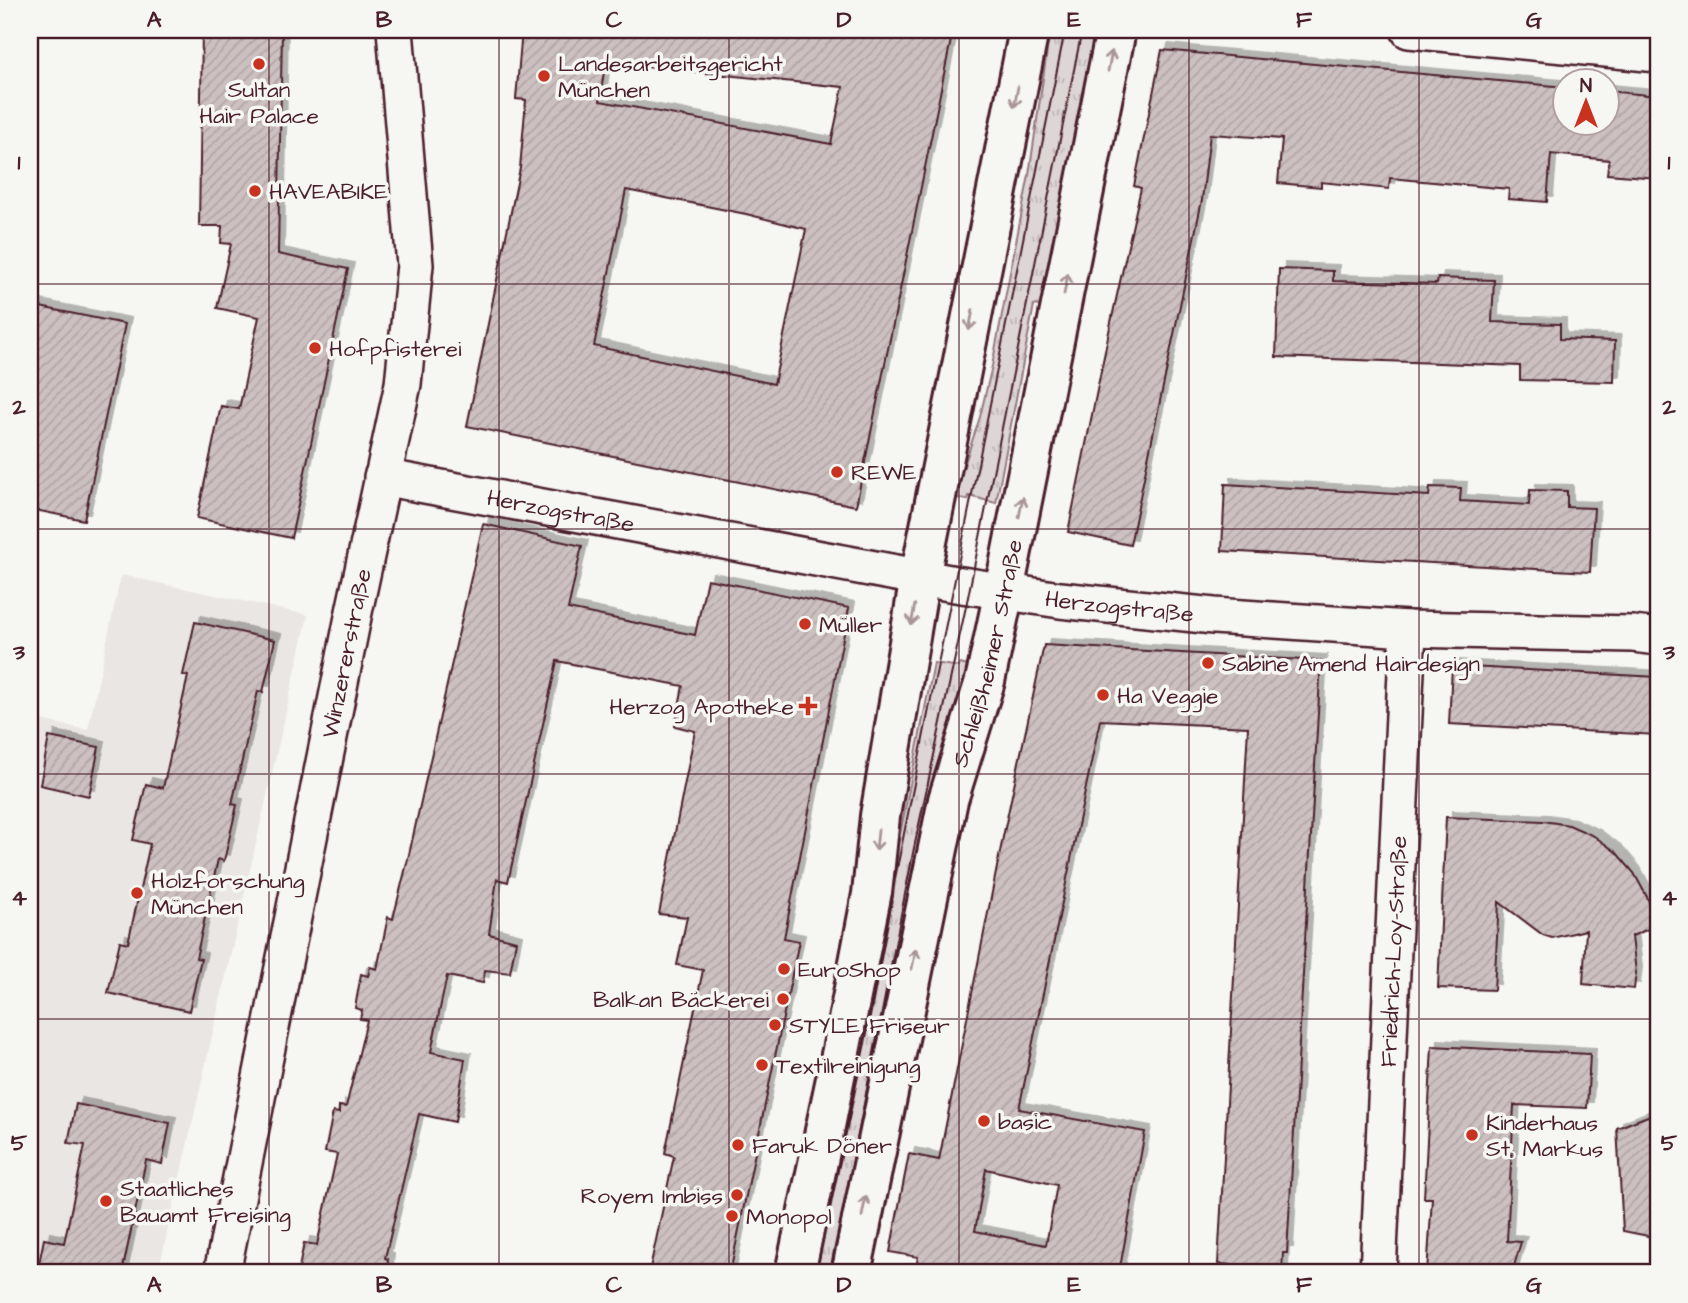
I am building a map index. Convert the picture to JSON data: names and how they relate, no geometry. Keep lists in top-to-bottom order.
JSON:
{
  "streets": {
    "main road": ["Schleißheimer Straße"],
    "street": ["Herzogstraße", "Winzererstraße", "Friedrich-Loy-Straße"]
  },
  "crossings": [
    ["Herzogstraße", "Schleißheimer Straße"],
    ["Herzogstraße", "Winzererstraße"],
    ["Herzogstraße", "Friedrich-Loy-Straße"]
  ],
  "places": {
    "other": [
      "Sultan Hair Palace",
      "Landesarbeitsgericht München",
      "HAVEABIKE",
      "Hofpfisterei",
      "REWE",
      "Müller",
      "Sabine Amend Hairdesign",
      "Ha Veggie",
      "Holzforschung München",
      "EuroShop",
      "Balkan Bäckerei",
      "STYLE Friseur",
      "Textilreinigung",
      "basic",
      "Kinderhaus St. Markus",
      "Faruk Döner",
      "Royem Imbiss",
      "Staatliches Bauamt Freising",
      "Monopol"
    ],
    "health": ["Herzog Apotheke"]
  },
  "north": "top",
  "grid": {
    "columns": [
      "A",
      "B",
      "C",
      "D",
      "E",
      "F",
      "G"
    ],
    "rows": [
      "1",
      "2",
      "3",
      "4",
      "5"
    ]
  }
}
